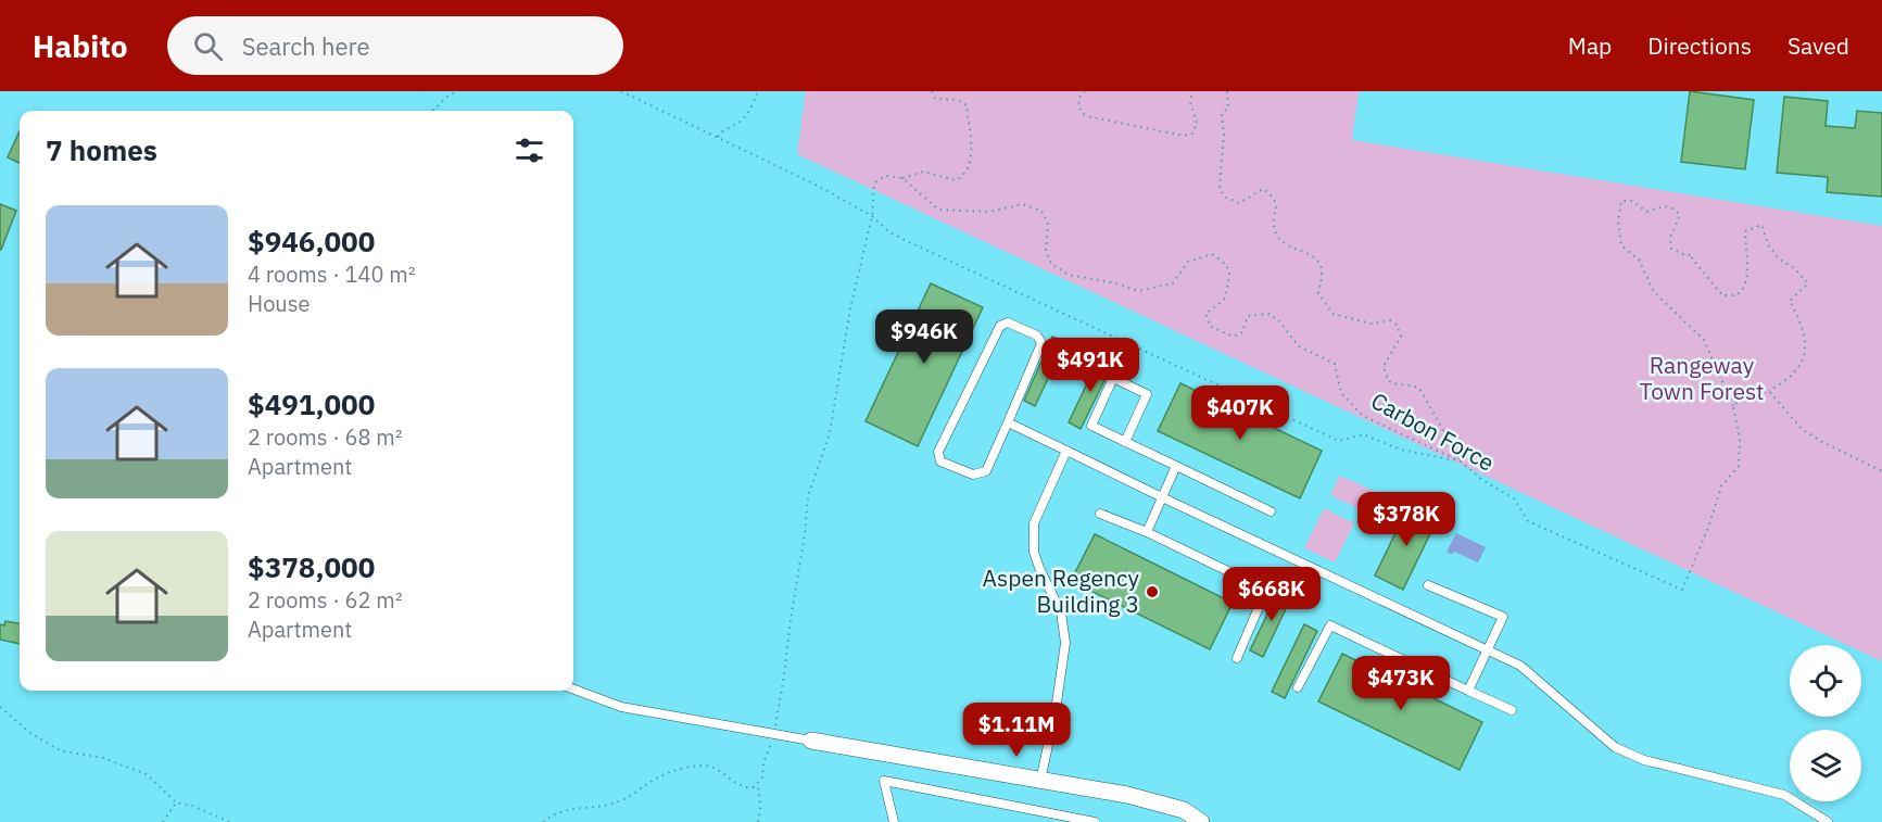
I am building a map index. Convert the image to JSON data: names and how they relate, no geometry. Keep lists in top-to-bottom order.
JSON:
{
  "streets": {
    "path": ["Carbon Force"]
  },
  "parks": ["Rangeway Town Forest"],
  "places": ["Aspen Regency Building 3"],
  "page": {
    "header": "Habito",
    "search": "Search here",
    "nav": ["Map", "Directions", "Saved"],
    "heading": "7 homes",
    "list": [
      {
        "name": "$946,000",
        "note": "4 rooms · 140 m² · House"
      },
      {
        "name": "$491,000",
        "note": "2 rooms · 68 m² · Apartment"
      },
      {
        "name": "$378,000",
        "note": "2 rooms · 62 m² · Apartment"
      }
    ],
    "price": [
      "$946K",
      "$491K",
      "$407K",
      "$378K",
      "$668K",
      "$473K",
      "$1.11M"
    ]
  }
}
